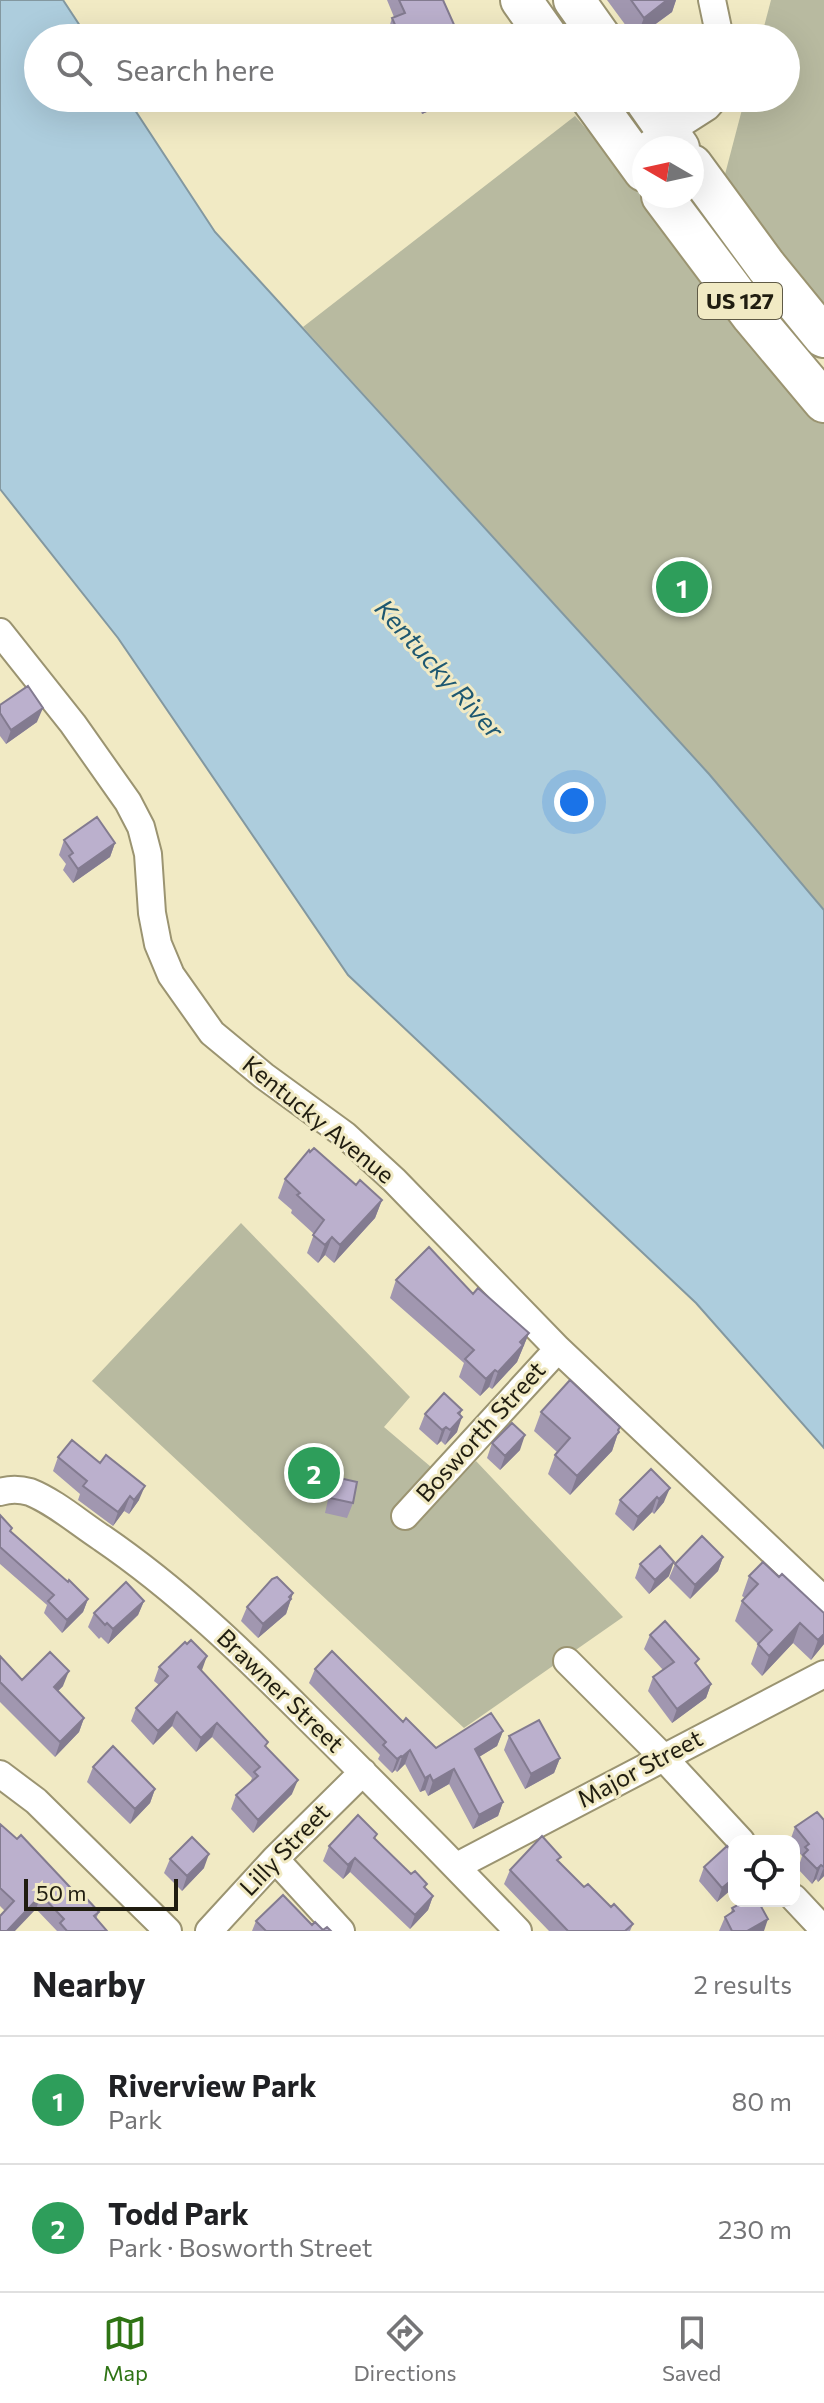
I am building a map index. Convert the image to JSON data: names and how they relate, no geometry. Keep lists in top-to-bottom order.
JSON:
{
  "streets": {
    "highway": ["US 127"],
    "street": [
      "Kentucky Avenue",
      "Bosworth Street",
      "Brawner Street",
      "Major Street",
      "Lilly Street"
    ]
  },
  "crossings": [
    ["Kentucky Avenue", "Bosworth Street"],
    ["Brawner Street", "Major Street"],
    ["Brawner Street", "Lilly Street"]
  ],
  "water": ["Kentucky River"],
  "scale_bar": "50 m",
  "north": "left",
  "page": {
    "search": "Search here",
    "pins": ["1", "2"],
    "scale": "50 m",
    "heading": ["Nearby", "2 results"],
    "list": [
      {
        "mark": "1",
        "name": "Riverview Park",
        "note": "Park",
        "value": "80 m"
      },
      {
        "mark": "2",
        "name": "Todd Park",
        "note": "Park · Bosworth Street",
        "value": "230 m"
      }
    ],
    "nav": ["Map", "Directions", "Saved"]
  }
}
